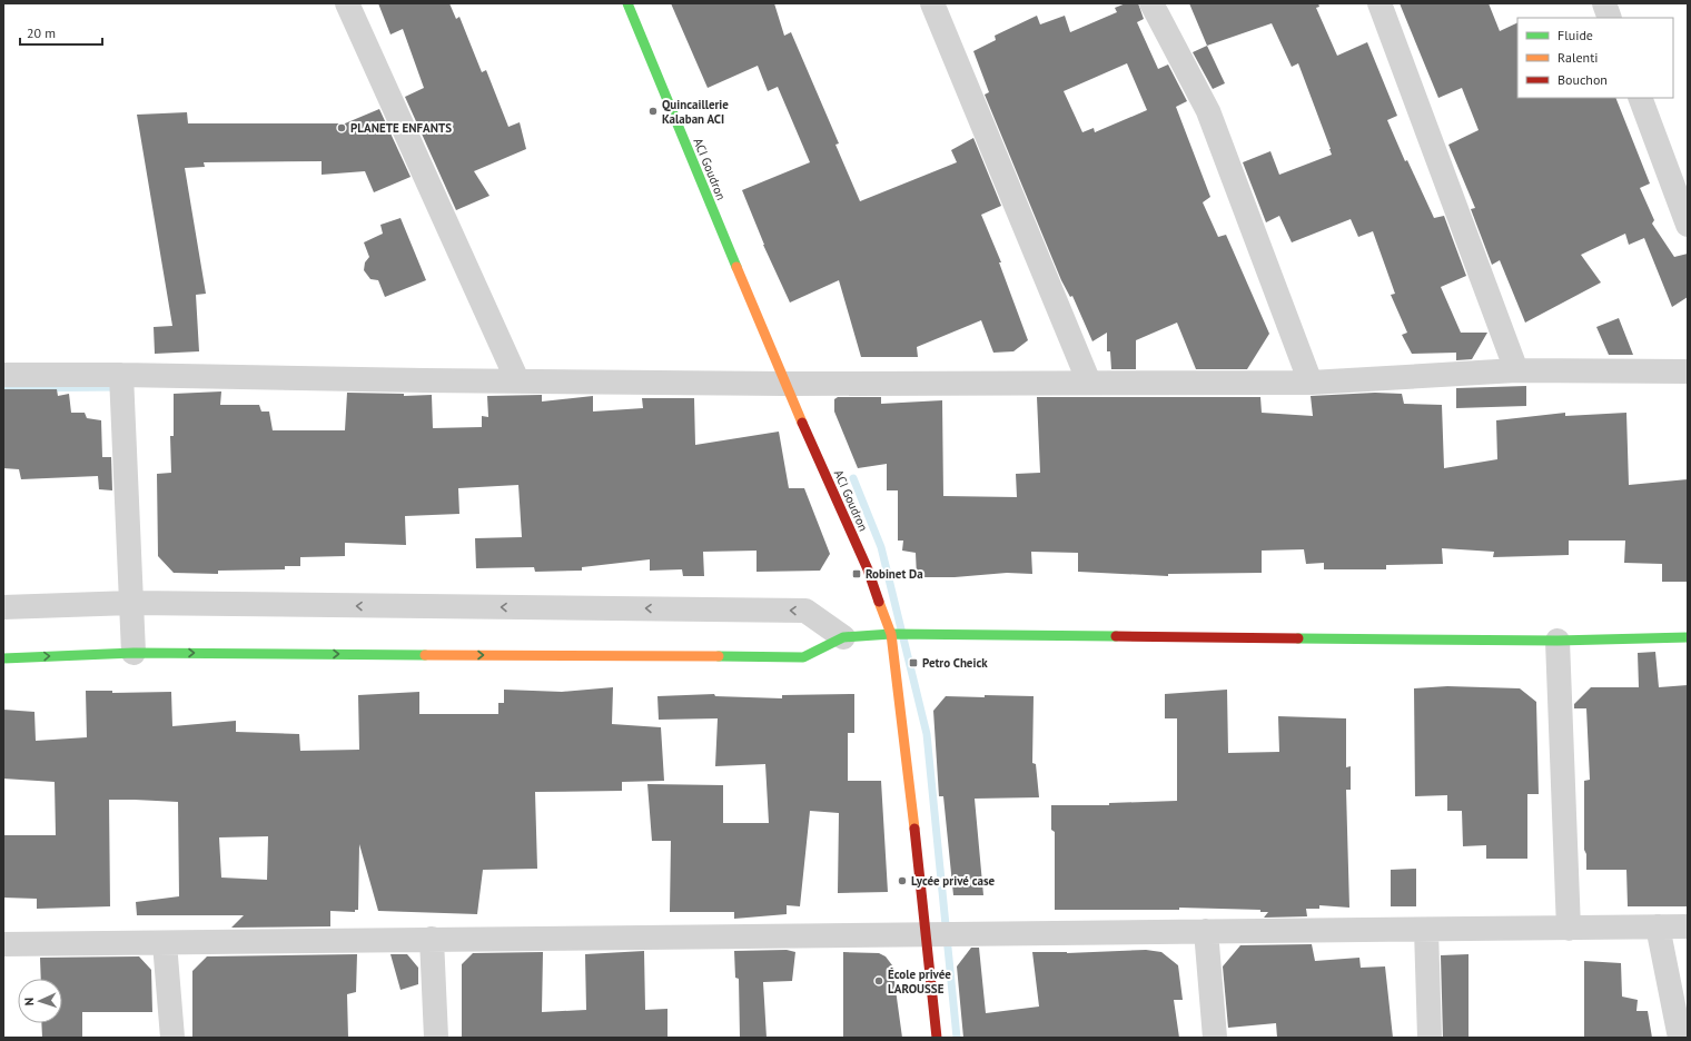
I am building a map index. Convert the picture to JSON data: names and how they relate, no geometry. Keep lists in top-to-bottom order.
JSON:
{
  "streets": {
    "street": ["ACI Goudron"]
  },
  "places": {
    "other": [
      "Quincaillerie Kalaban ACI",
      "PLANETE ENFANTS",
      "Lycée privé case",
      "École privée LAROUSSE"
    ],
    "transit": ["Robinet Da", "Petro Cheick"]
  },
  "legend": ["Fluide", "Ralenti", "Bouchon"],
  "scale_bar": "20 m",
  "north": "left"
}
